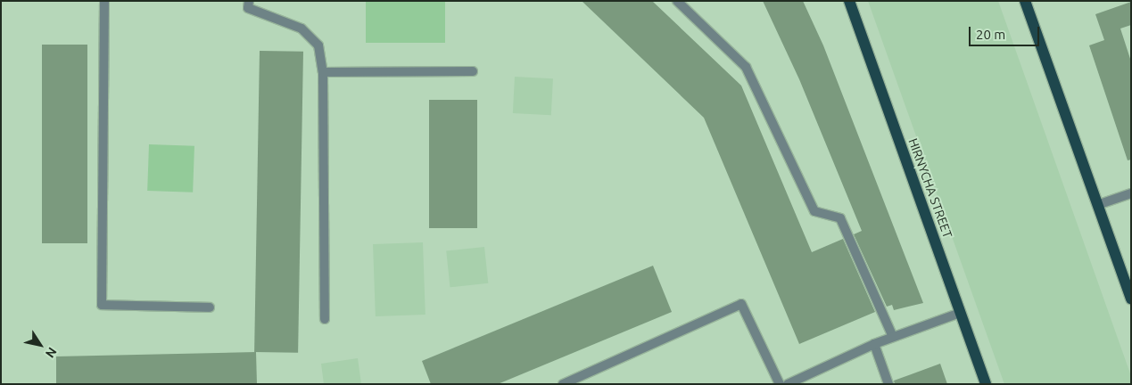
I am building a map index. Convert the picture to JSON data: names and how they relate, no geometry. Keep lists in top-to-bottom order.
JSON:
{
  "streets": {
    "main road": ["HIRNYCHA STREET"]
  },
  "scale_bar": "20 m",
  "north": "bottom right"
}
